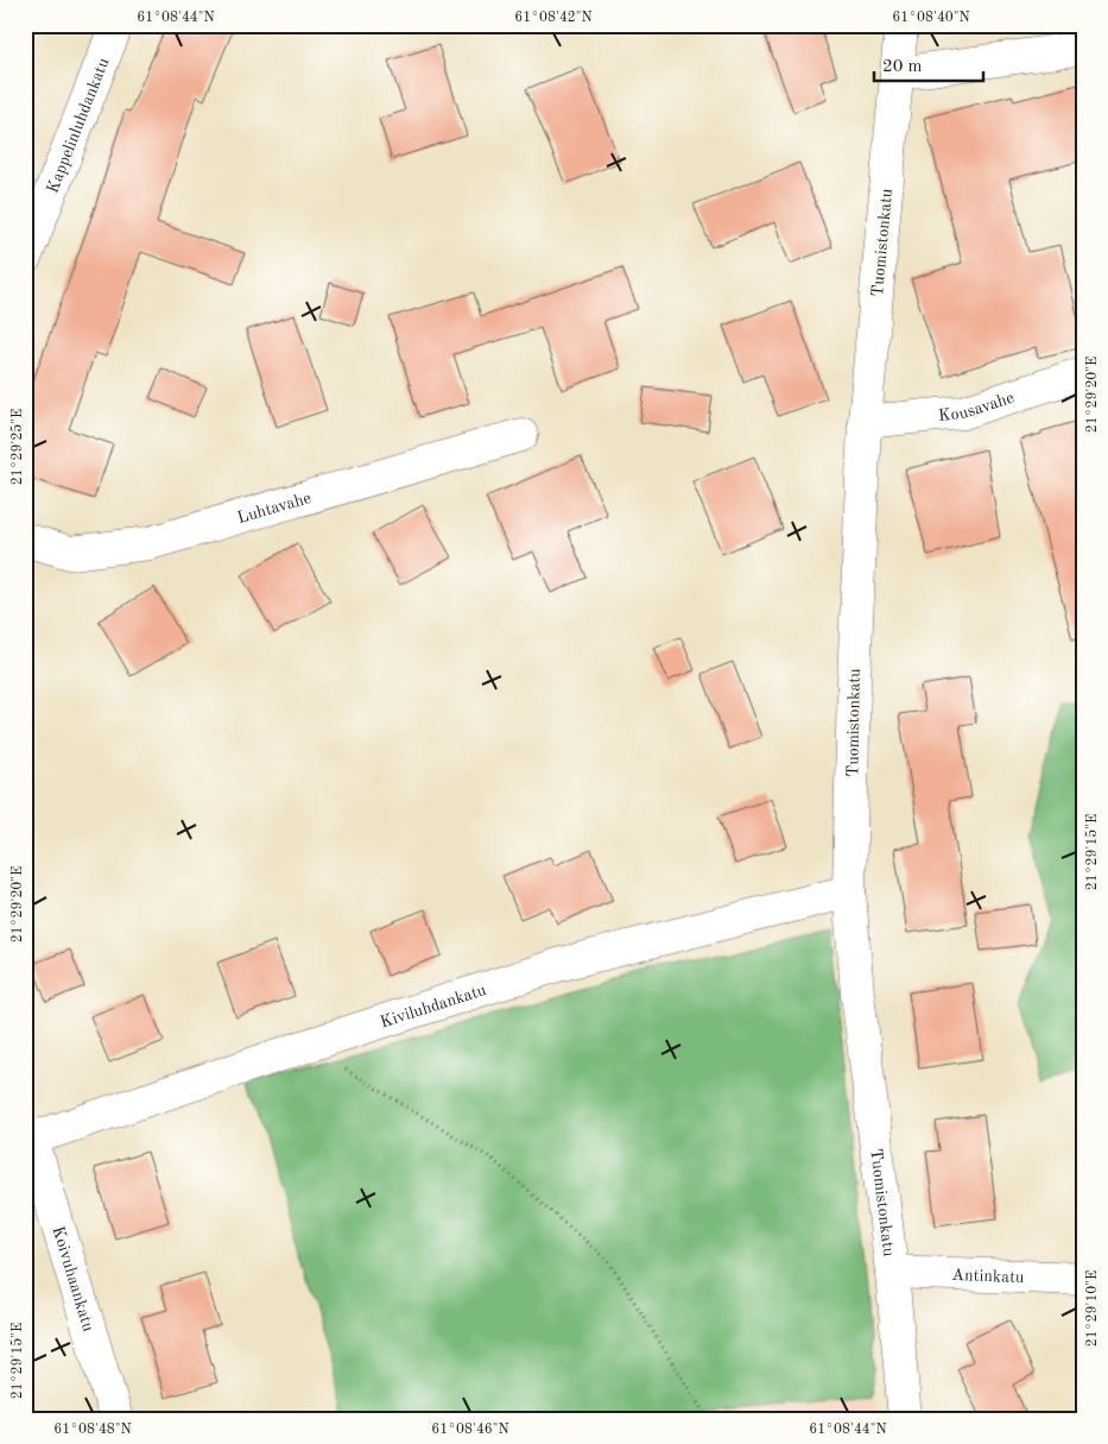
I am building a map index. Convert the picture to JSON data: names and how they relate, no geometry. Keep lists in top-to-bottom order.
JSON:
{
  "streets": {
    "street": [
      "Kappelinluhdankatu",
      "Tuomistonkatu",
      "Kousavahe",
      "Luhtavahe",
      "Kiviluhdankatu",
      "Antinkatu",
      "Koivuhaankatu"
    ]
  },
  "crossings": [
    ["Tuomistonkatu", "Kousavahe"],
    ["Tuomistonkatu", "Kiviluhdankatu"],
    ["Tuomistonkatu", "Antinkatu"],
    ["Kiviluhdankatu", "Koivuhaankatu"]
  ],
  "scale_bar": "20 m",
  "coordinates": [
    "61°08'44\"N",
    "61°08'42\"N",
    "61°08'40\"N",
    "21°29'20\"E",
    "21°29'25\"E",
    "21°29'15\"E",
    "21°29'10\"E",
    "61°08'48\"N",
    "61°08'46\"N"
  ]
}
